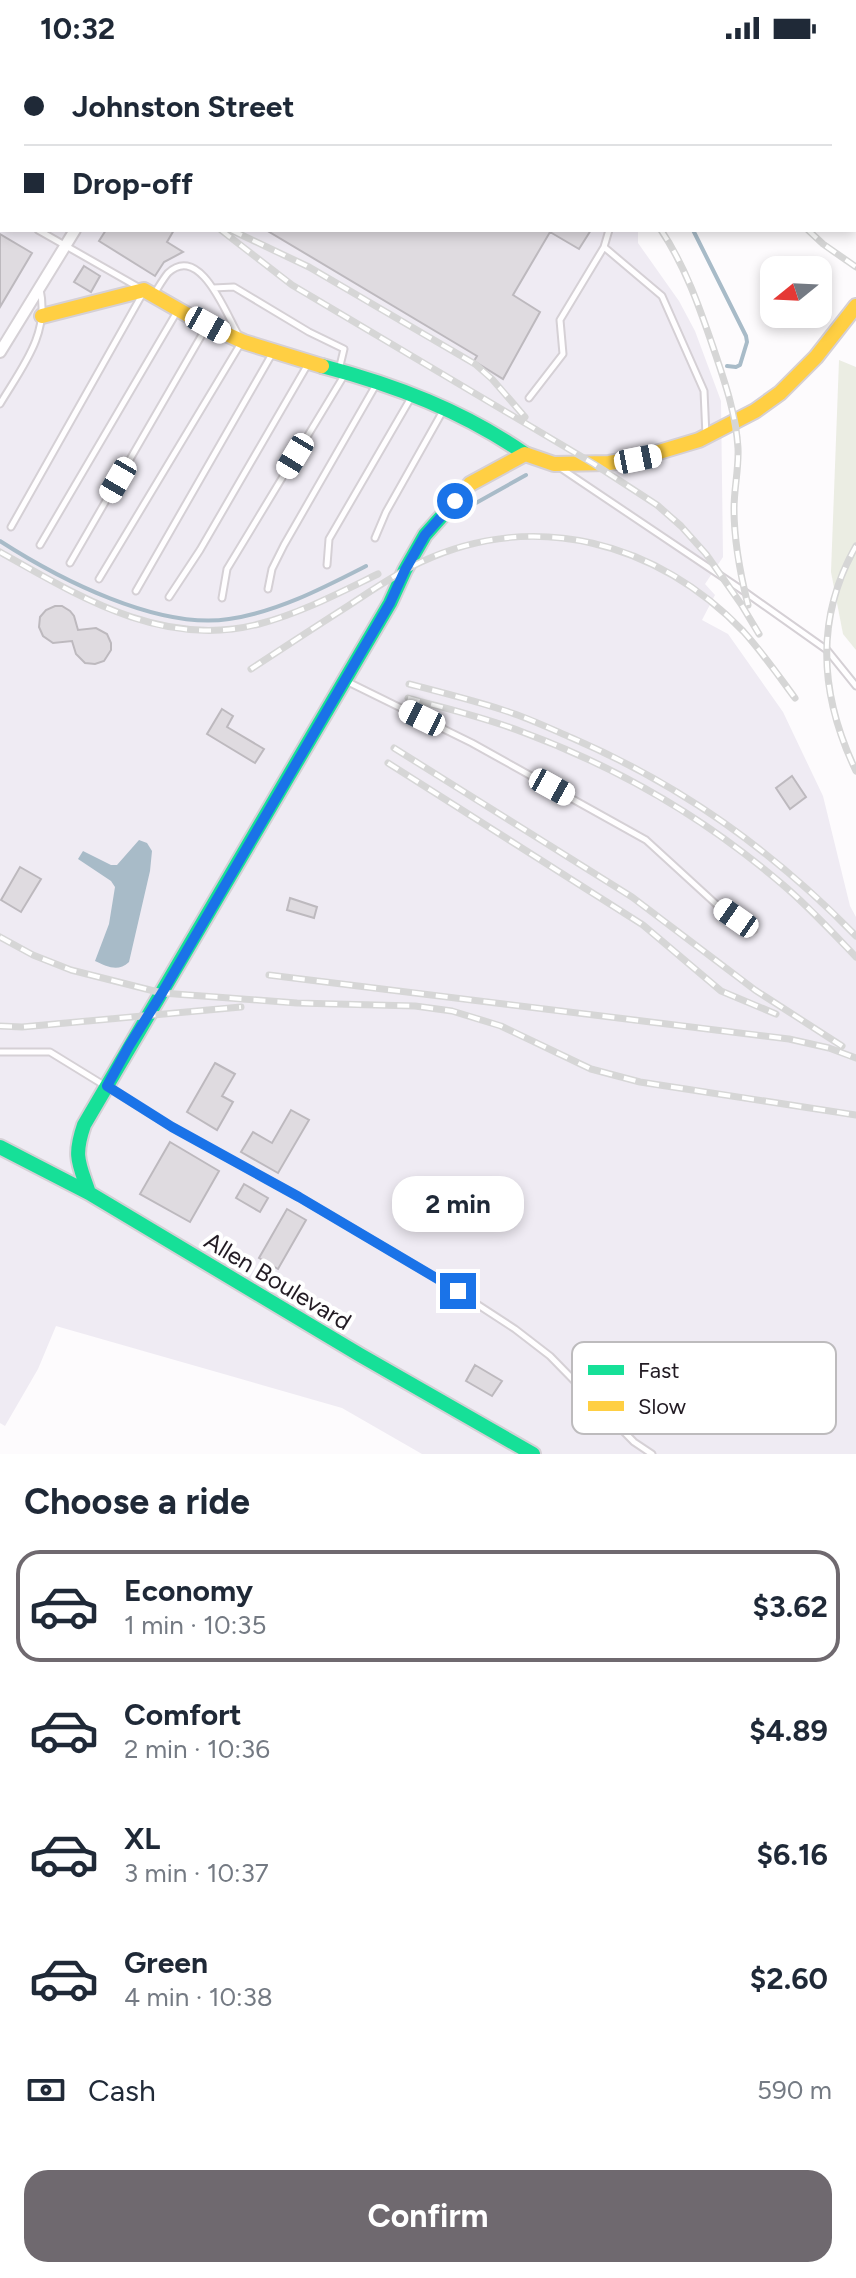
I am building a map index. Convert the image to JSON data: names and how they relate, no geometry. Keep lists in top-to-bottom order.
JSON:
{
  "streets": {
    "street": ["Allen Boulevard"]
  },
  "legend": ["Fast", "Slow"],
  "north": "left",
  "page": {
    "status": "10:32",
    "banner": ["Johnston Street", "Drop-off"],
    "bubble": "2 min",
    "heading": "Choose a ride",
    "list": [
      {
        "name": "Economy",
        "note": "1 min · 10:35",
        "value": "$3.62"
      },
      {
        "name": "Comfort",
        "note": "2 min · 10:36",
        "value": "$4.89"
      },
      {
        "name": "XL",
        "note": "3 min · 10:37",
        "value": "$6.16"
      },
      {
        "name": "Green",
        "note": "4 min · 10:38",
        "value": "$2.60"
      }
    ],
    "pay": ["Cash", "590 m"],
    "buttons": "Confirm"
  }
}
